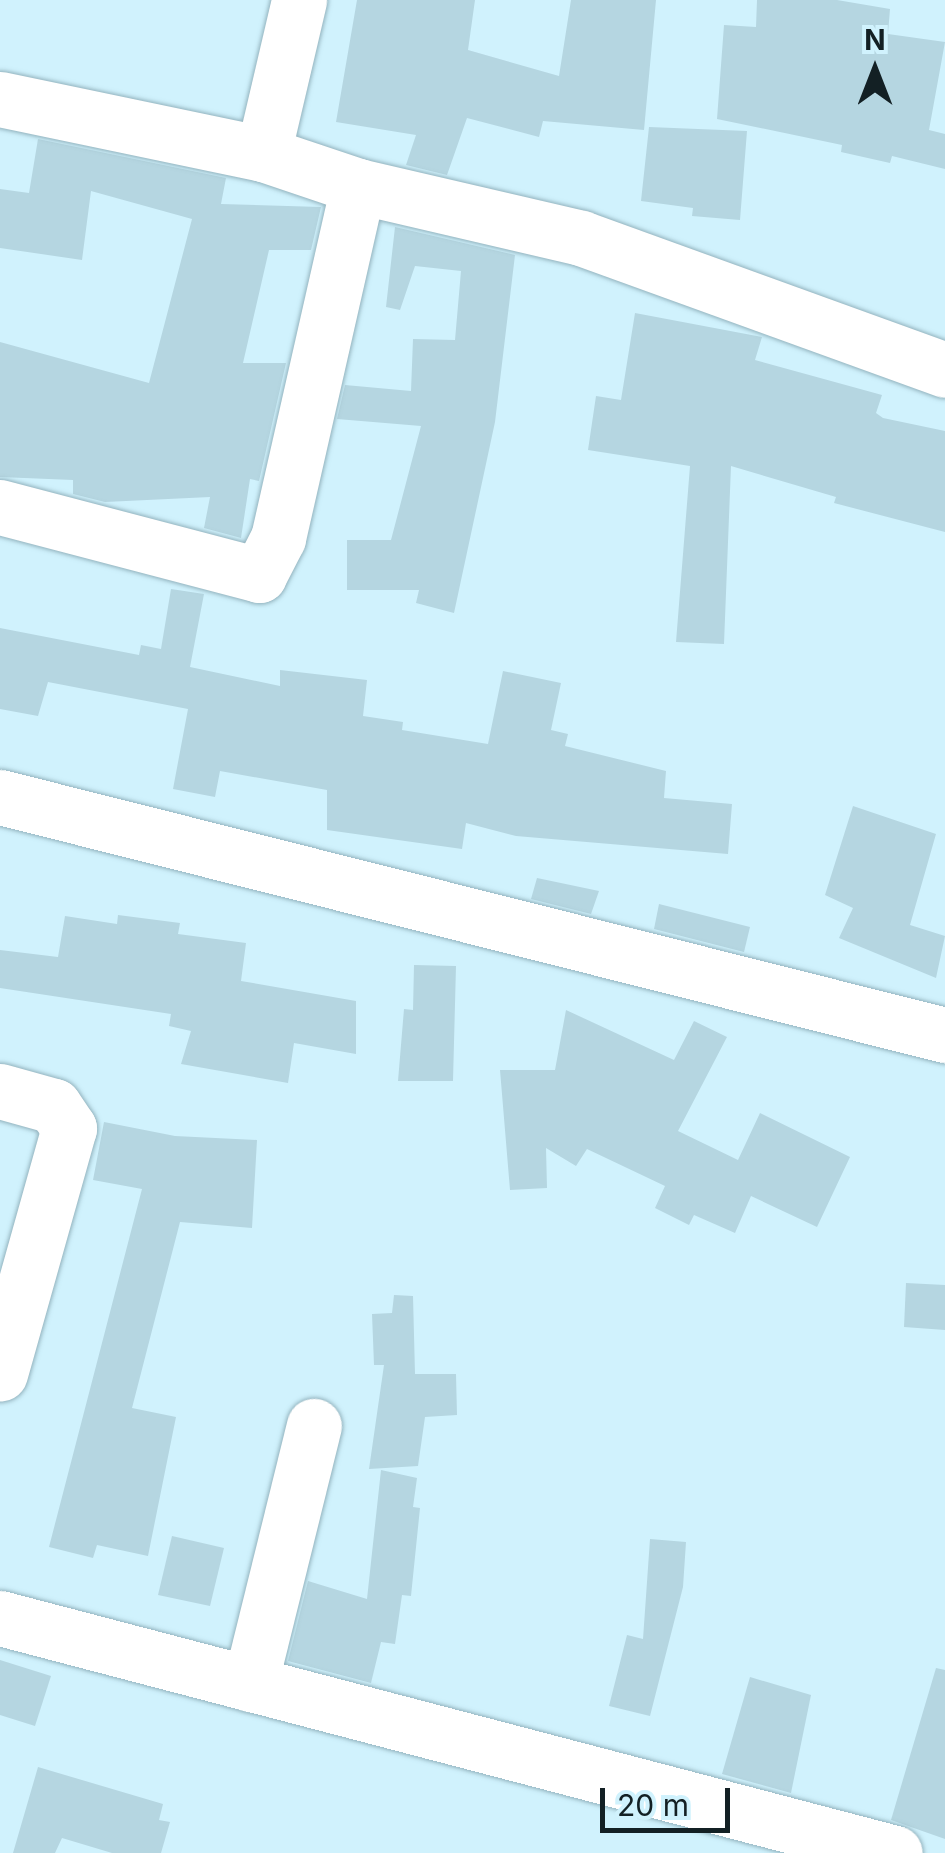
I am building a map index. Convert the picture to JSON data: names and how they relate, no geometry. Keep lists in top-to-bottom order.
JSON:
{
  "scale_bar": "20 m",
  "north": "top"
}
